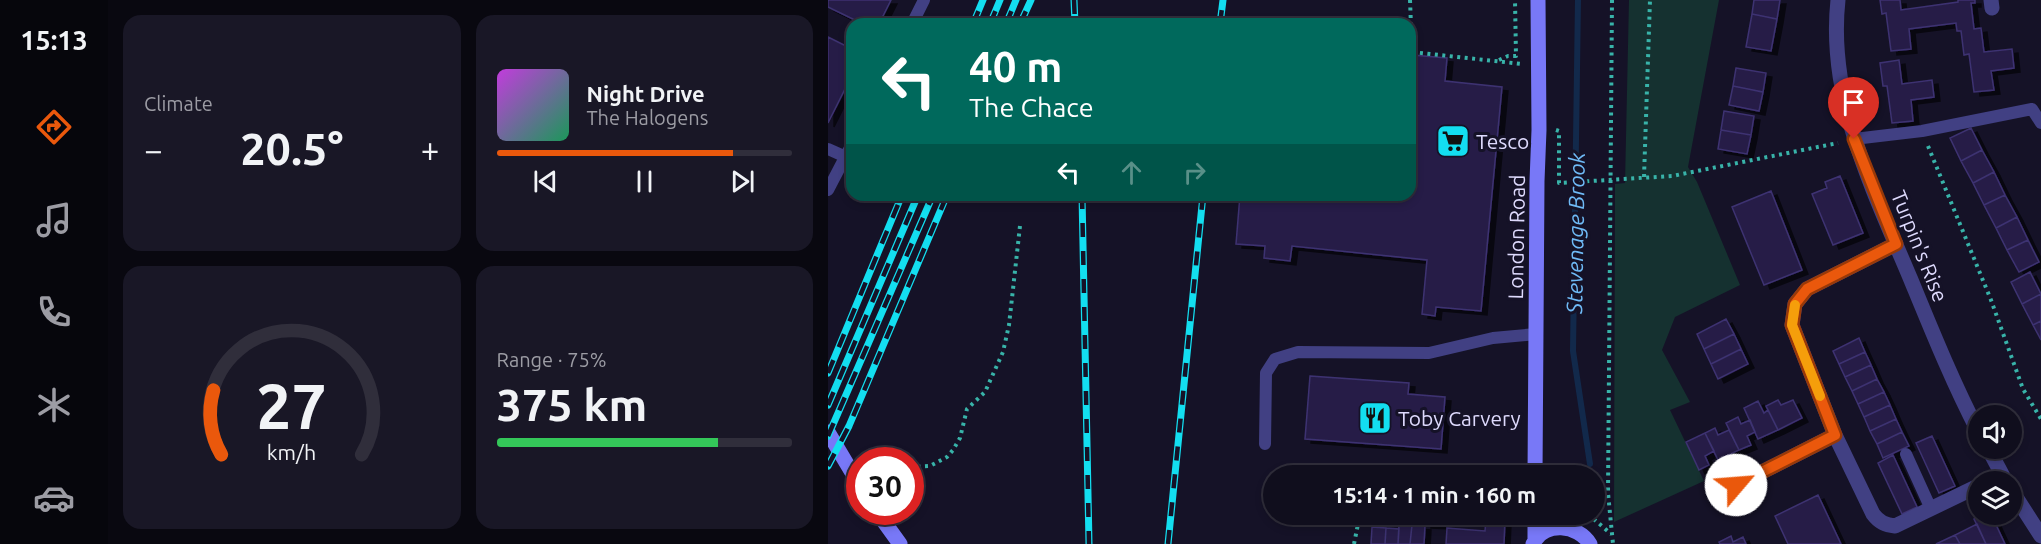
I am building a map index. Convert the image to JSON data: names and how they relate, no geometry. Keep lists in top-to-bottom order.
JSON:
{
  "streets": {
    "main road": ["London Road"],
    "street": ["Turpin's Rise"]
  },
  "water": ["Stevenage Brook"],
  "places": {
    "supermarket": ["Tesco"],
    "restaurant": ["Toby Carvery"]
  },
  "page": {
    "tabs": "15:13",
    "tile": [
      "Climate",
      ["Range · 75%", "375 km"]
    ],
    "turn": ["40 m", "The Chace"],
    "song": ["Night Drive", "The Halogens"],
    "heat": ["−", "20.5°", "+"],
    "limit": "30",
    "trip": "15:14 · 1 min · 160 m",
    "gauge": ["27", "km/h"]
  }
}
